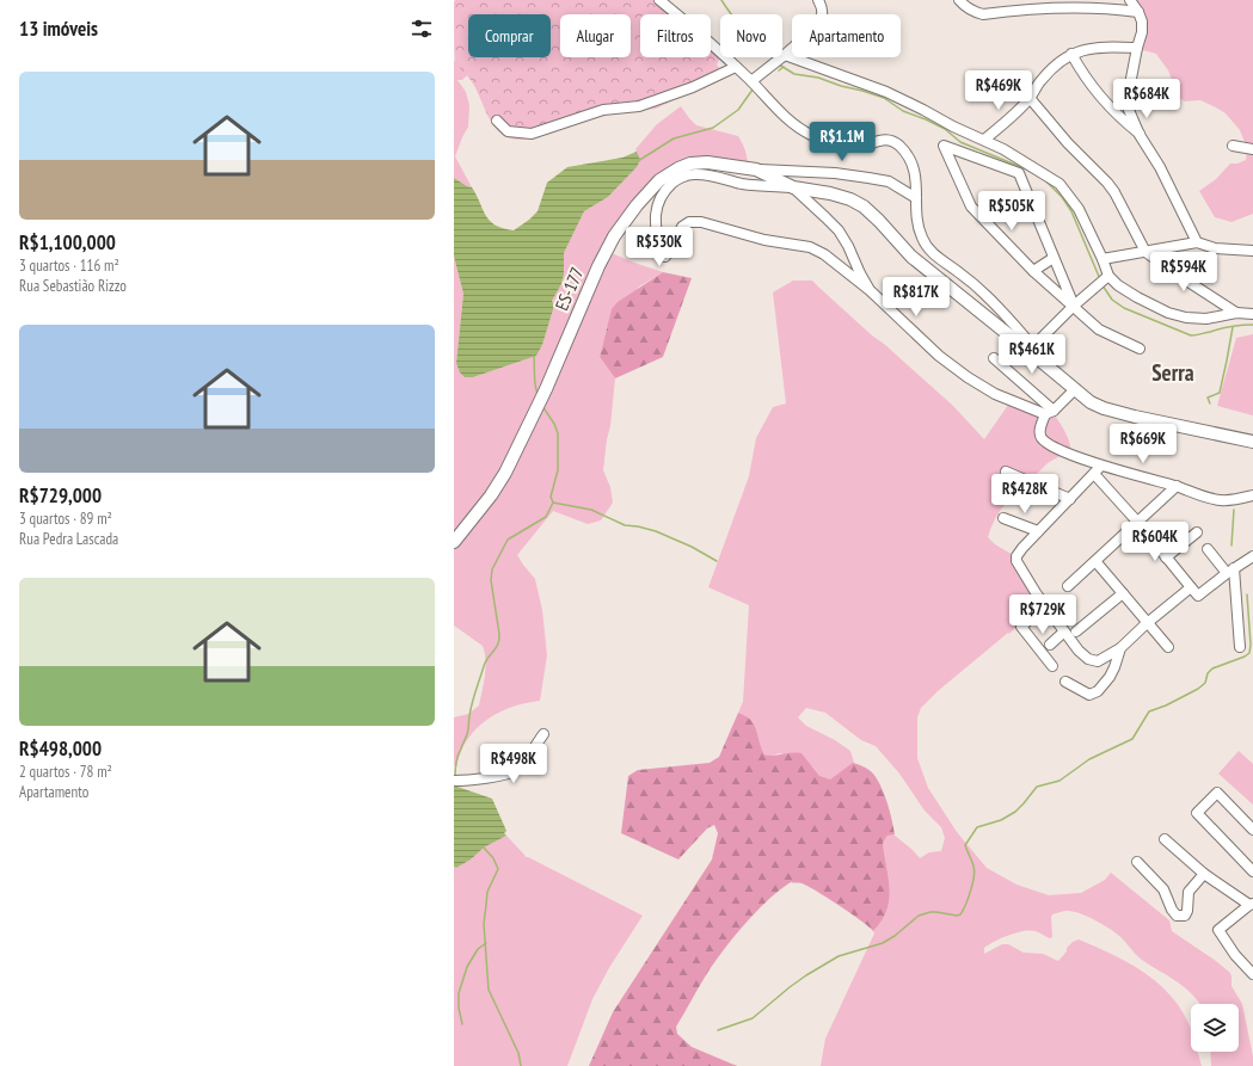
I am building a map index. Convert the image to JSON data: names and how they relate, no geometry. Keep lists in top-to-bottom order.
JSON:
{
  "streets": {
    "main road": ["ES-177"]
  },
  "districts": ["Serra"],
  "page": {
    "heading": "13 imóveis",
    "chip": [
      "Comprar",
      "Alugar",
      "Filtros",
      "Novo",
      "Apartamento"
    ],
    "list": [
      {
        "name": "R$1,100,000",
        "note": "3 quartos · 116 m² · Rua Sebastião Rizzo"
      },
      {
        "name": "R$729,000",
        "note": "3 quartos · 89 m² · Rua Pedra Lascada"
      },
      {
        "name": "R$498,000",
        "note": "2 quartos · 78 m² · Apartamento"
      }
    ],
    "price": [
      "R$469K",
      "R$684K",
      "R$1.1M",
      "R$505K",
      "R$530K",
      "R$594K",
      "R$817K",
      "R$461K",
      "R$669K",
      "R$428K",
      "R$604K",
      "R$729K",
      "R$498K"
    ]
  }
}
